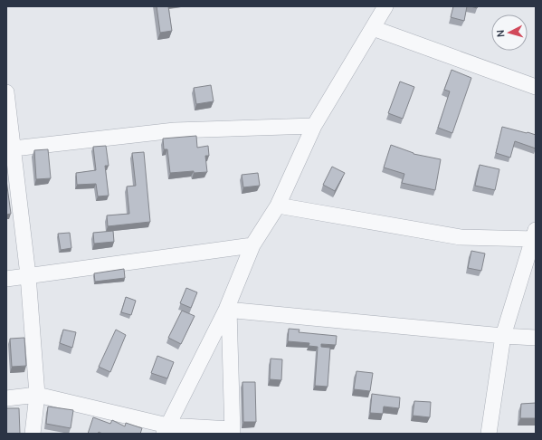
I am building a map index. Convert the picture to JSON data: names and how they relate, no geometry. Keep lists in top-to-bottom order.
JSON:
{
  "north": "left"
}
